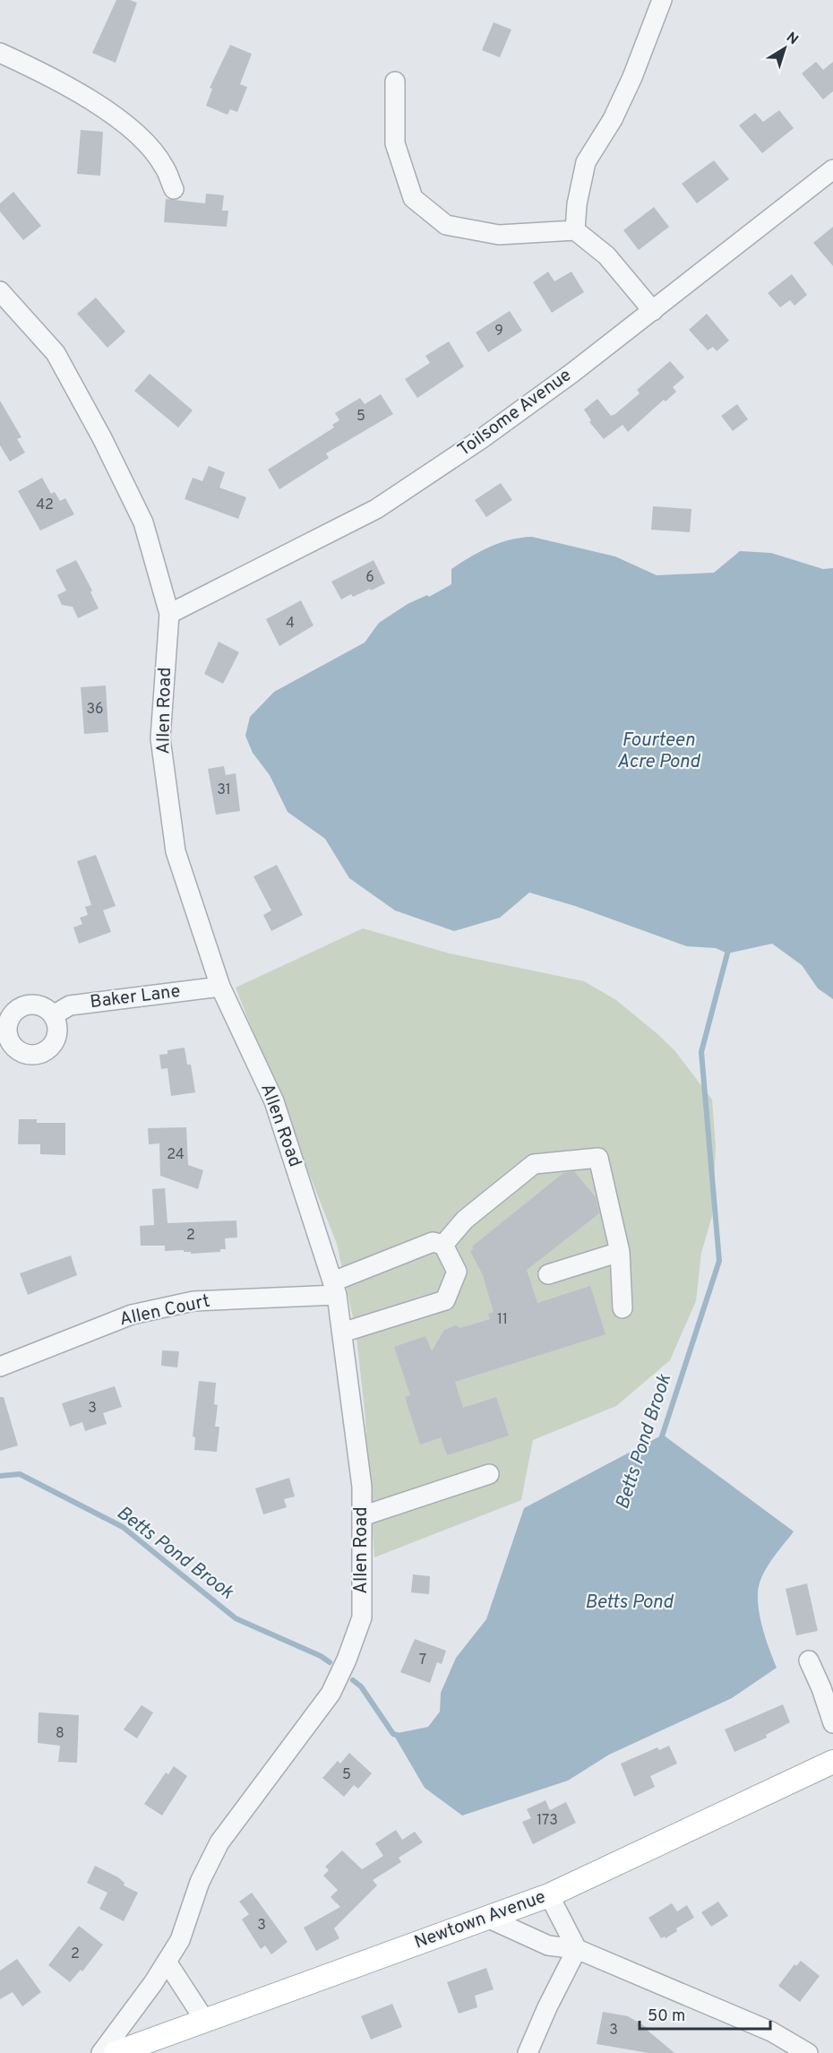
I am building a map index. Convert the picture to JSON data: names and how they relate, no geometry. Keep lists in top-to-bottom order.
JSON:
{
  "streets": {
    "main road": ["Newtown Avenue"],
    "street": [
      "Toilsome Avenue",
      "Allen Road",
      "Baker Lane",
      "Allen Court"
    ]
  },
  "crossings": [
    ["Toilsome Avenue", "Allen Road"],
    ["Allen Road", "Baker Lane"],
    ["Allen Road", "Allen Court"]
  ],
  "water": ["Fourteen Acre Pond", "Betts Pond Brook", "Betts Pond"],
  "house_numbers": [
    "9",
    "5",
    "42",
    "6",
    "4",
    "36",
    "31",
    "24",
    "2",
    "11",
    "3",
    "7",
    "8",
    "5",
    "173",
    "3",
    "2",
    "3"
  ],
  "scale_bar": "50 m",
  "north": "top right"
}
